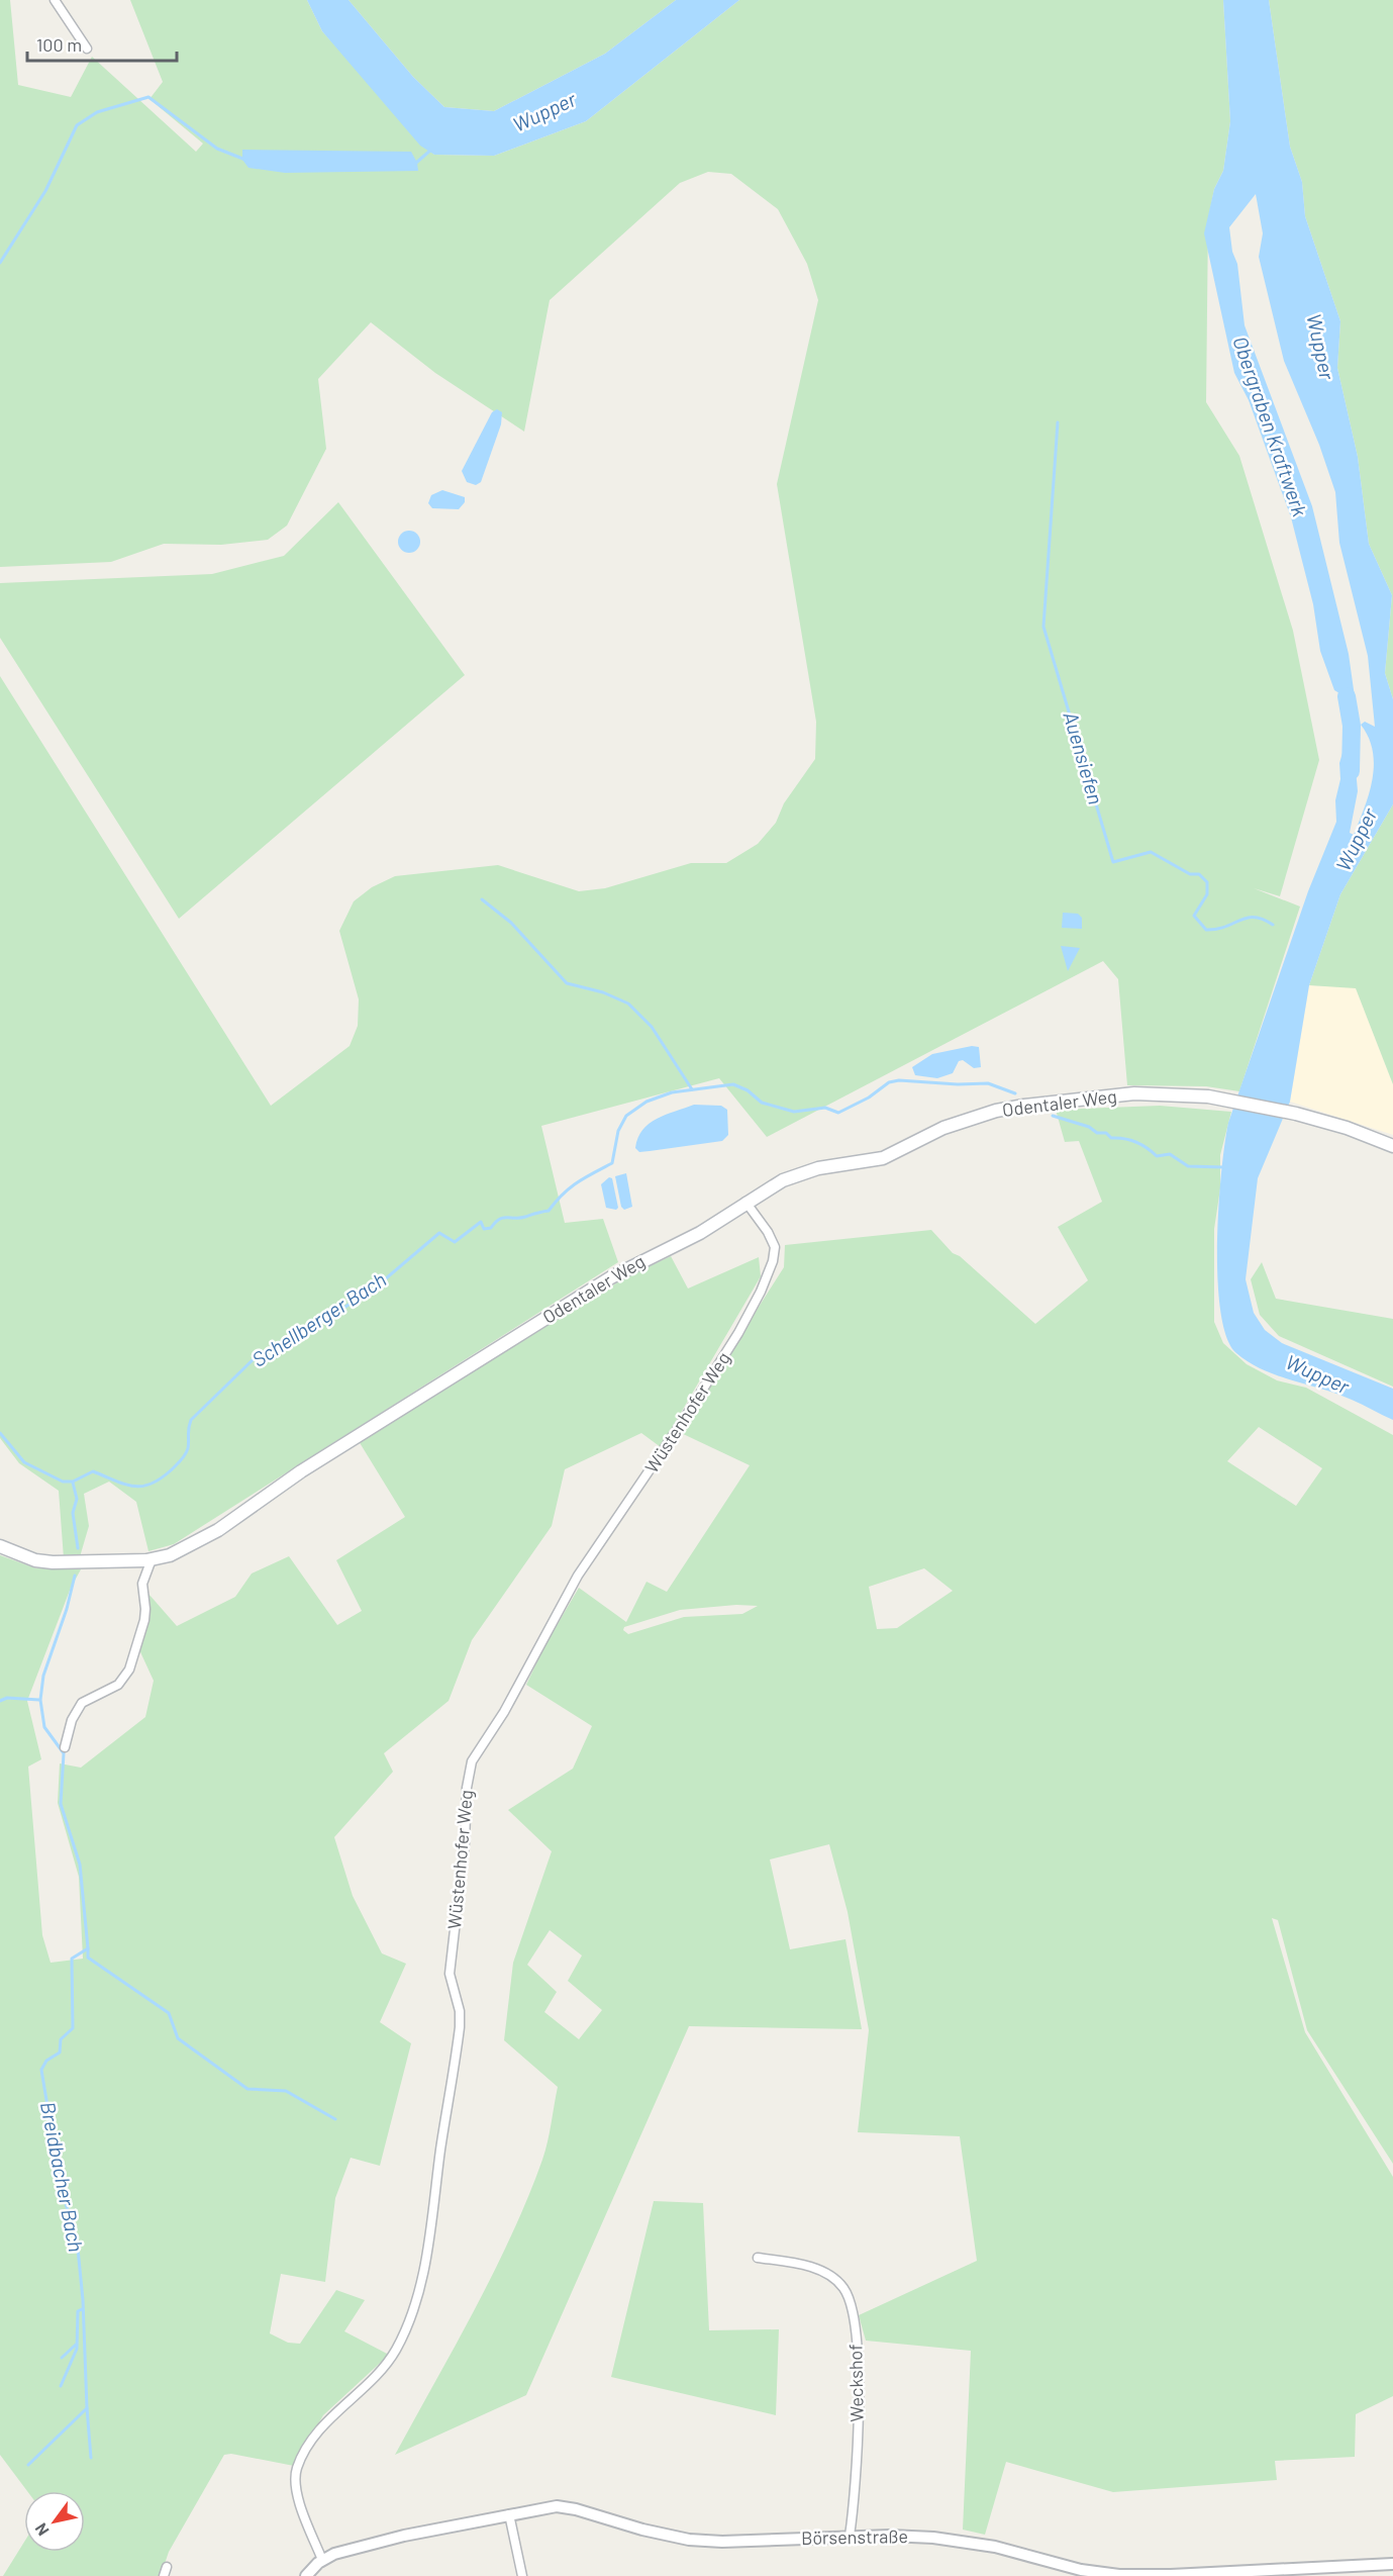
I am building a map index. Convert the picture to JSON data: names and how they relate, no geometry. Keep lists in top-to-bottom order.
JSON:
{
  "streets": {
    "main road": ["Odentaler Weg"],
    "street": ["Wüstenhofer Weg", "Weckshof", "Börsenstraße"]
  },
  "crossings": [
    ["Odentaler Weg", "Wüstenhofer Weg"],
    ["Wüstenhofer Weg", "Börsenstraße"],
    ["Weckshof", "Börsenstraße"]
  ],
  "water": [
    "Wupper",
    "Obergraben Kraftwerk",
    "Auensiefen",
    "Schellberger Bach",
    "Breidbacher Bach"
  ],
  "scale_bar": "100 m",
  "north": "bottom left"
}
